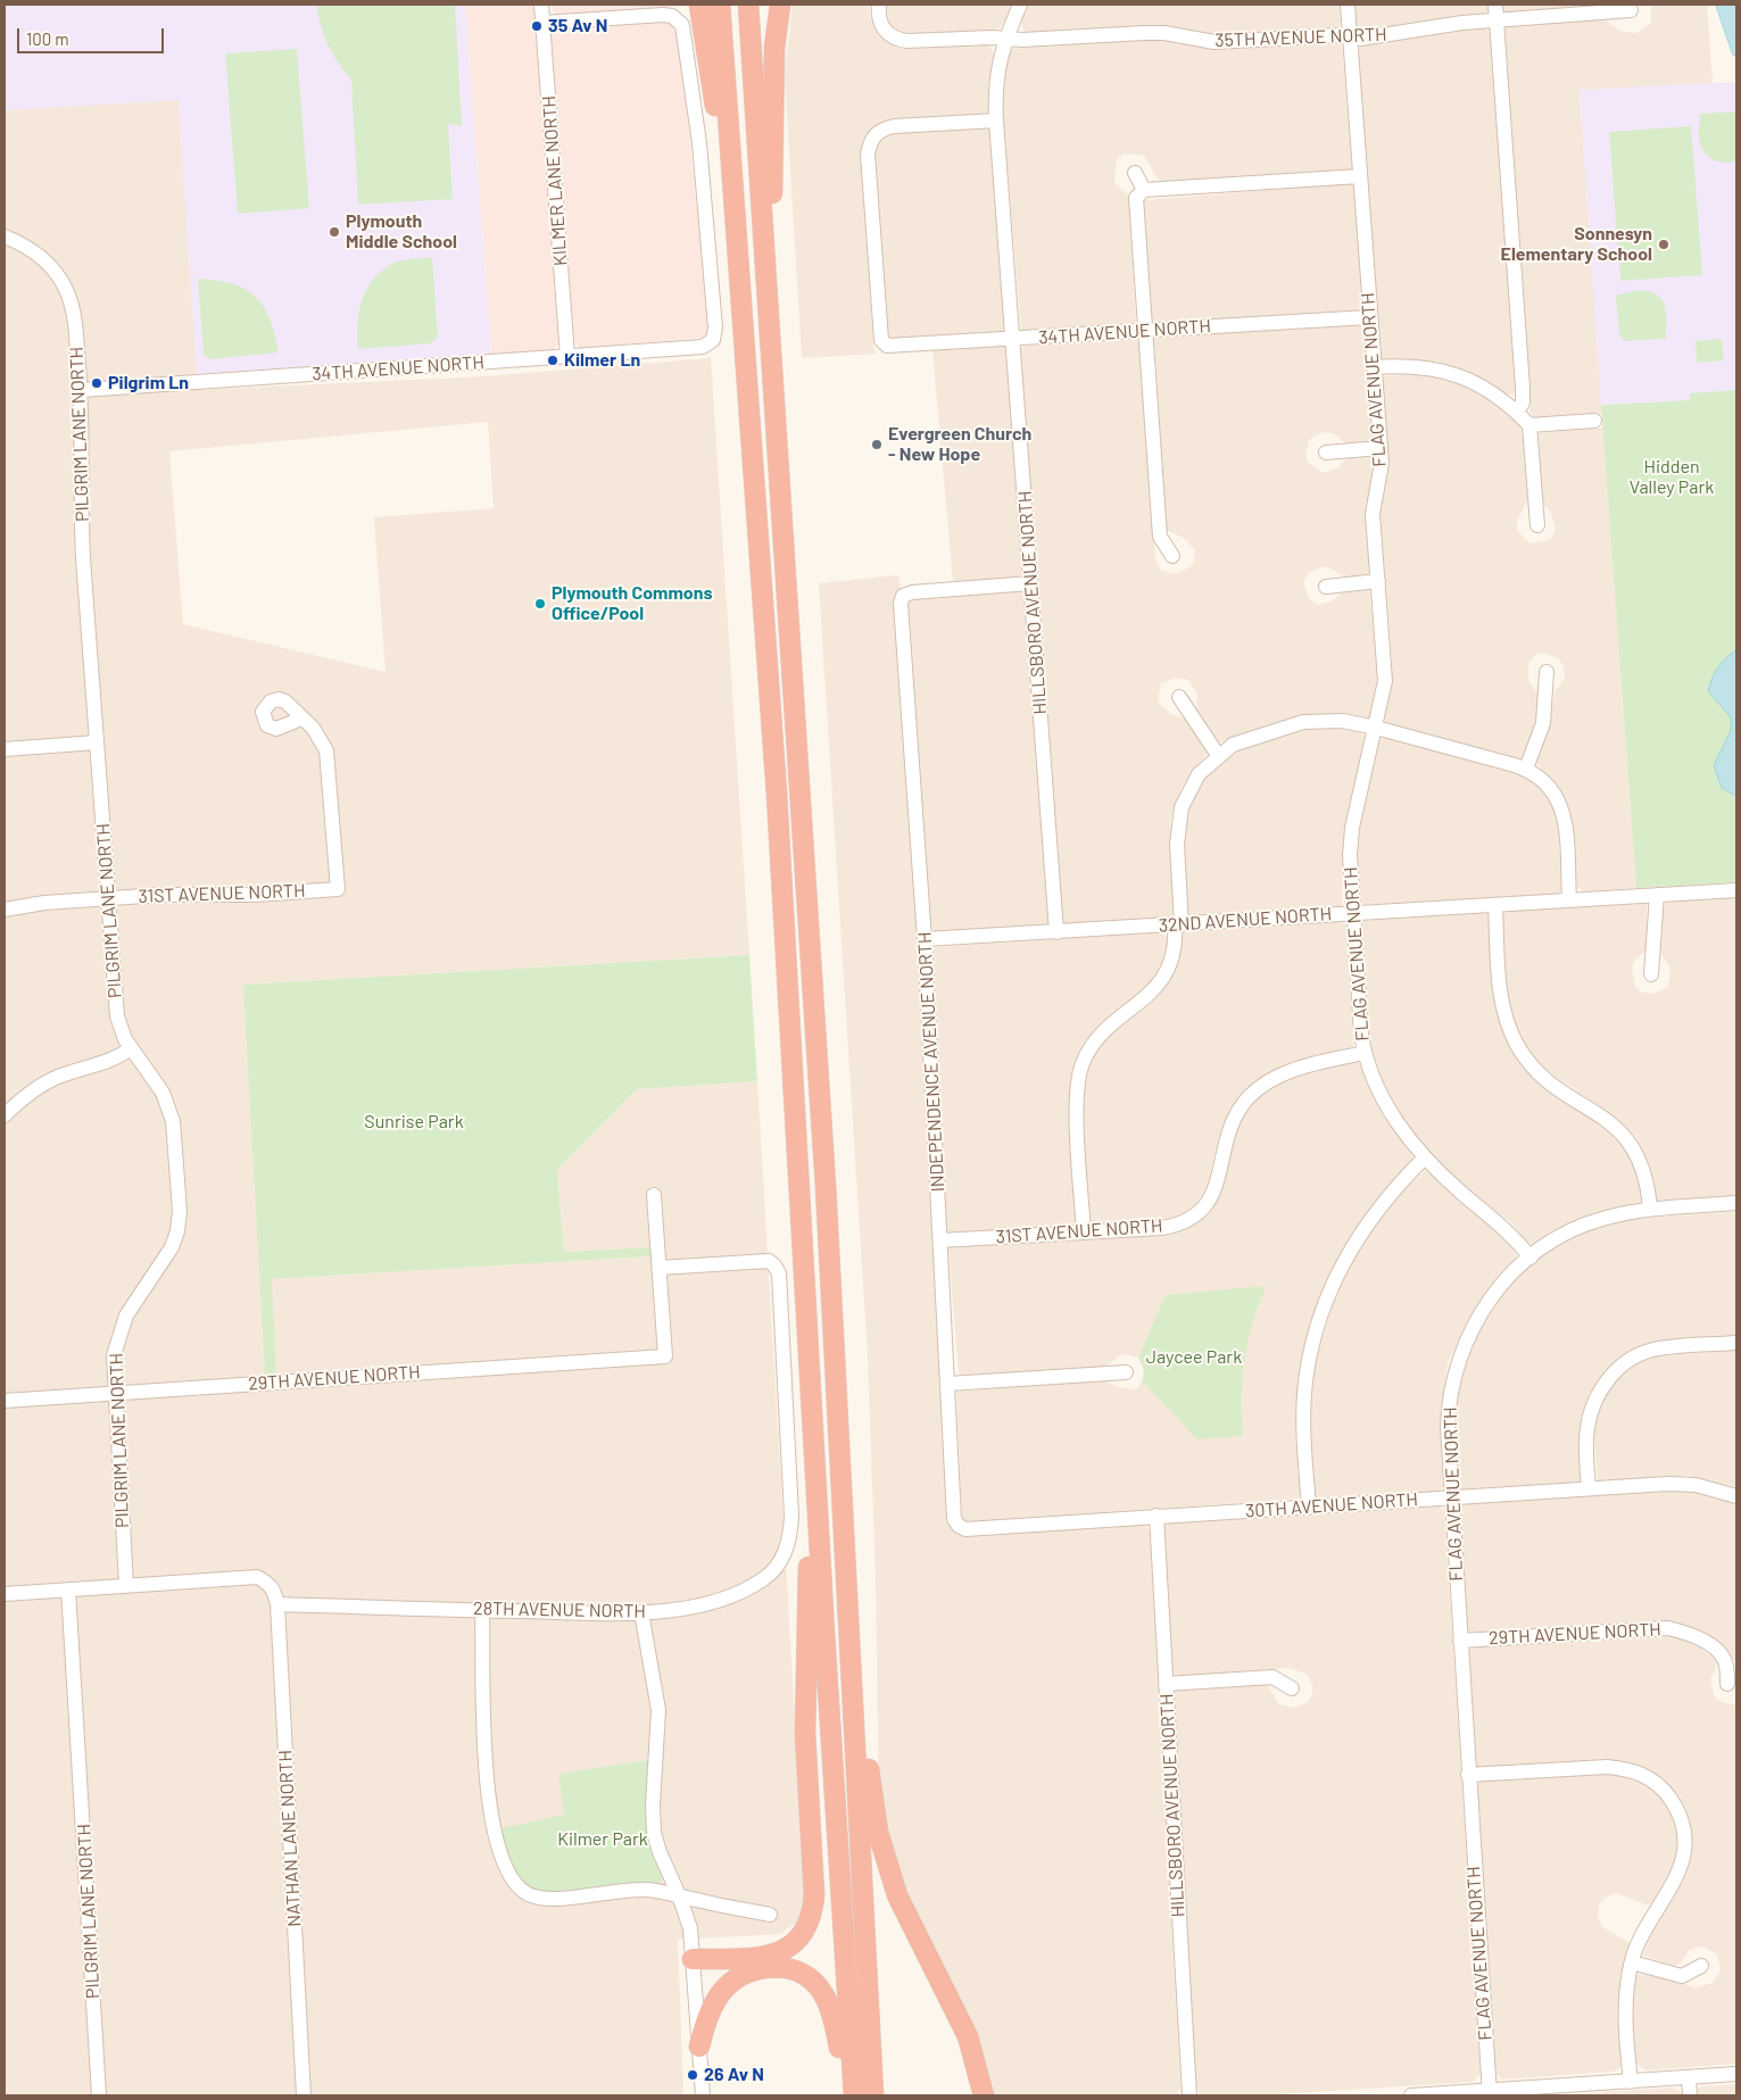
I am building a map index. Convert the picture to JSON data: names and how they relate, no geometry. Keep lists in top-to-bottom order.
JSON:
{
  "streets": {
    "street": [
      "35TH AVENUE NORTH",
      "KILMER LANE NORTH",
      "34TH AVENUE NORTH",
      "FLAG AVENUE NORTH",
      "PILGRIM LANE NORTH",
      "HILLSBORO AVENUE NORTH",
      "31ST AVENUE NORTH",
      "32ND AVENUE NORTH",
      "INDEPENDENCE AVENUE NORTH",
      "29TH AVENUE NORTH",
      "30TH AVENUE NORTH",
      "28TH AVENUE NORTH",
      "NATHAN LANE NORTH"
    ]
  },
  "crossings": [
    ["35TH AVENUE NORTH", "FLAG AVENUE NORTH"],
    ["35TH AVENUE NORTH", "HILLSBORO AVENUE NORTH"],
    ["KILMER LANE NORTH", "34TH AVENUE NORTH"],
    ["34TH AVENUE NORTH", "FLAG AVENUE NORTH"],
    ["34TH AVENUE NORTH", "PILGRIM LANE NORTH"],
    ["34TH AVENUE NORTH", "HILLSBORO AVENUE NORTH"],
    ["FLAG AVENUE NORTH", "31ST AVENUE NORTH"],
    ["FLAG AVENUE NORTH", "32ND AVENUE NORTH"],
    ["FLAG AVENUE NORTH", "29TH AVENUE NORTH"],
    ["FLAG AVENUE NORTH", "30TH AVENUE NORTH"],
    ["PILGRIM LANE NORTH", "31ST AVENUE NORTH"],
    ["PILGRIM LANE NORTH", "29TH AVENUE NORTH"],
    ["PILGRIM LANE NORTH", "NATHAN LANE NORTH"],
    ["HILLSBORO AVENUE NORTH", "32ND AVENUE NORTH"],
    ["HILLSBORO AVENUE NORTH", "INDEPENDENCE AVENUE NORTH"],
    ["HILLSBORO AVENUE NORTH", "30TH AVENUE NORTH"],
    ["31ST AVENUE NORTH", "INDEPENDENCE AVENUE NORTH"],
    ["32ND AVENUE NORTH", "INDEPENDENCE AVENUE NORTH"],
    ["INDEPENDENCE AVENUE NORTH", "30TH AVENUE NORTH"],
    ["29TH AVENUE NORTH", "28TH AVENUE NORTH"],
    ["28TH AVENUE NORTH", "NATHAN LANE NORTH"]
  ],
  "parks": [
    "Hidden Valley Park",
    "Sunrise Park",
    "Jaycee Park",
    "Kilmer Park"
  ],
  "places": [
    "35 Av N",
    "Plymouth Middle School",
    "Sonnesyn Elementary School",
    "Kilmer Ln",
    "Pilgrim Ln",
    "Evergreen Church - New Hope",
    "Plymouth Commons Office/Pool",
    "26 Av N"
  ],
  "scale_bar": "100 m"
}
